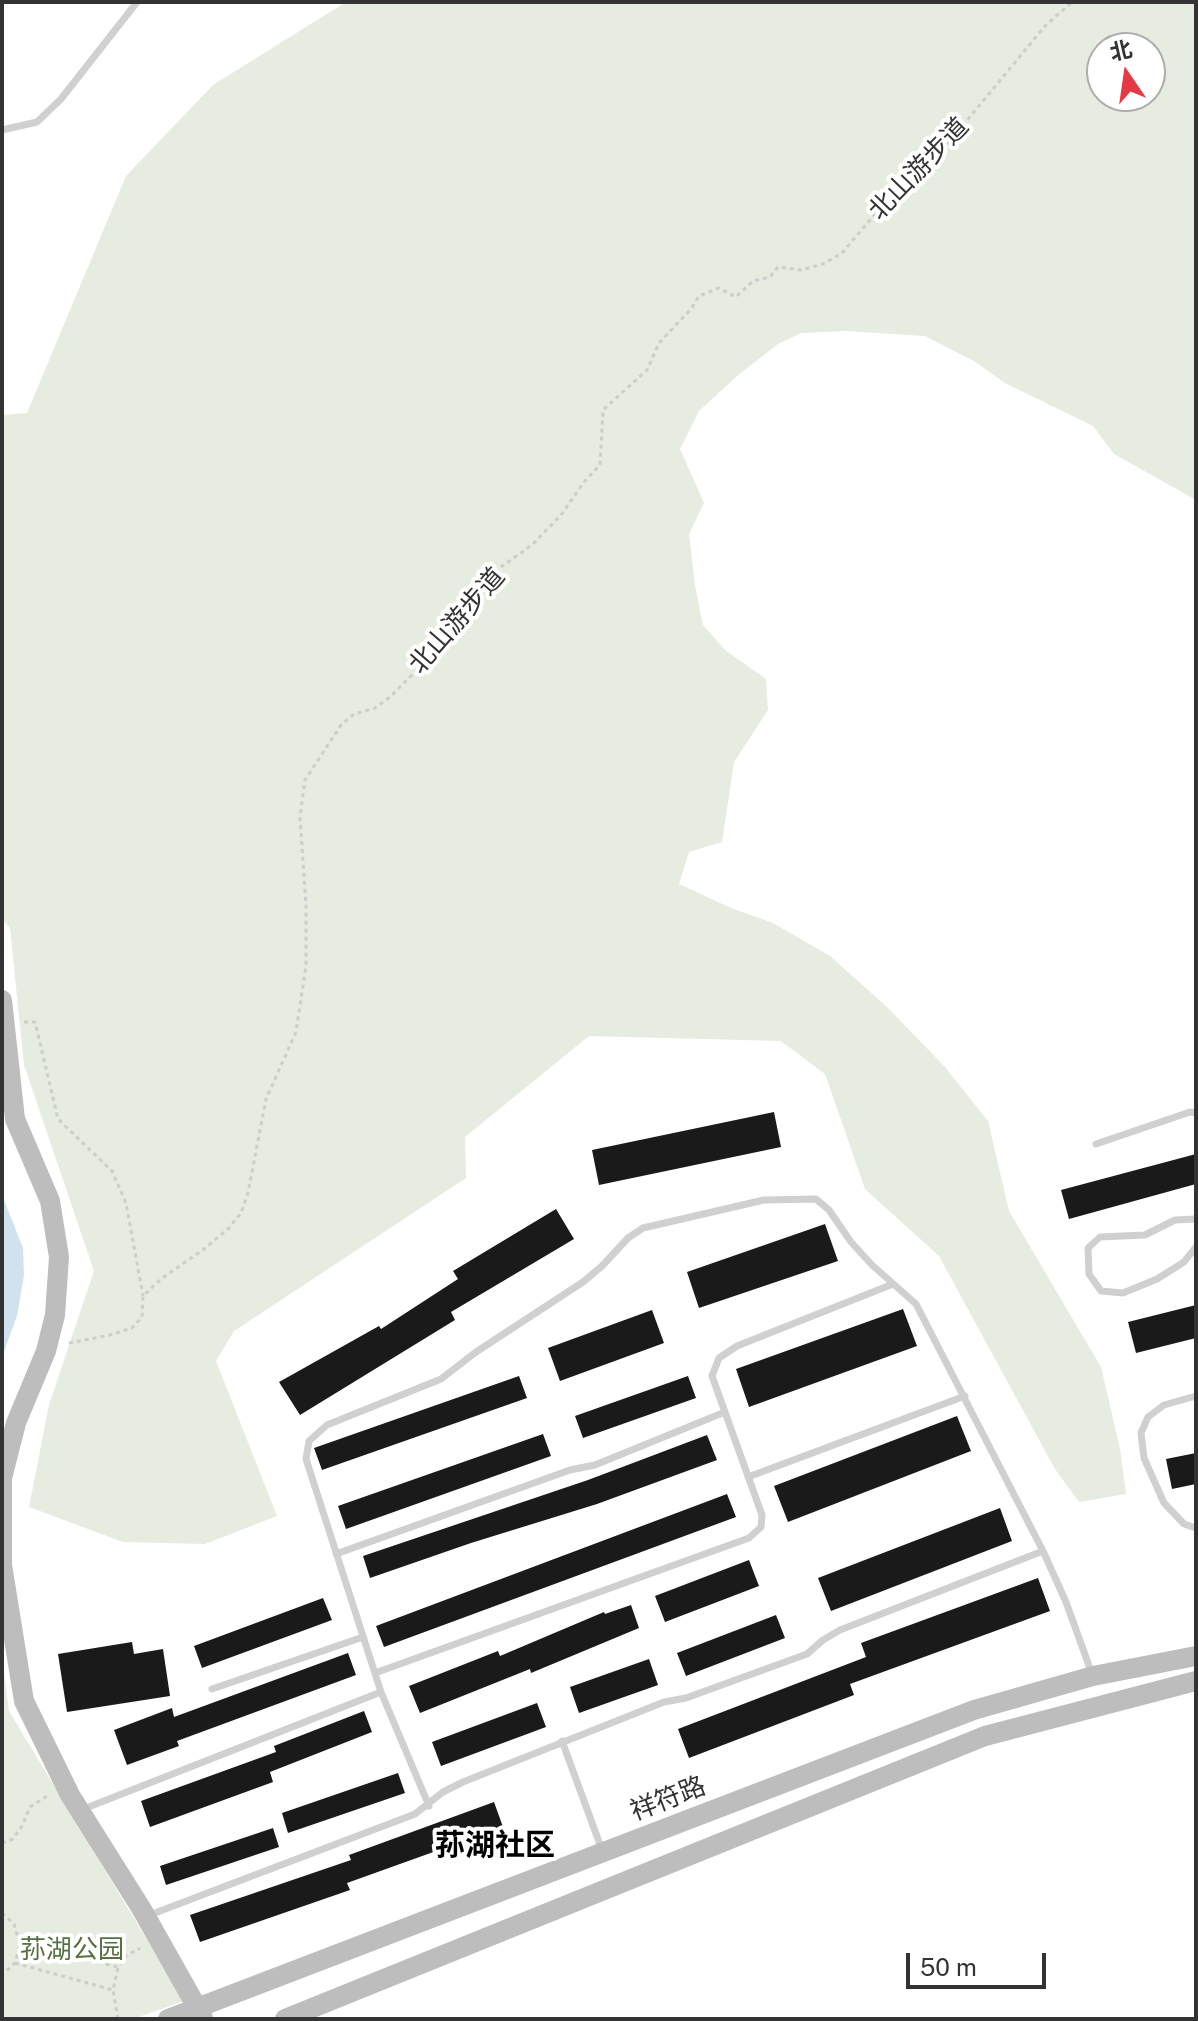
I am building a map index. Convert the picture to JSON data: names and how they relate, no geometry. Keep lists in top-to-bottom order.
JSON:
{
  "streets": {
    "main road": ["祥符路"],
    "path": ["北山游步道"]
  },
  "districts": ["荪湖社区"],
  "parks": ["荪湖公园"],
  "scale_bar": "50 m",
  "north": "top"
}
